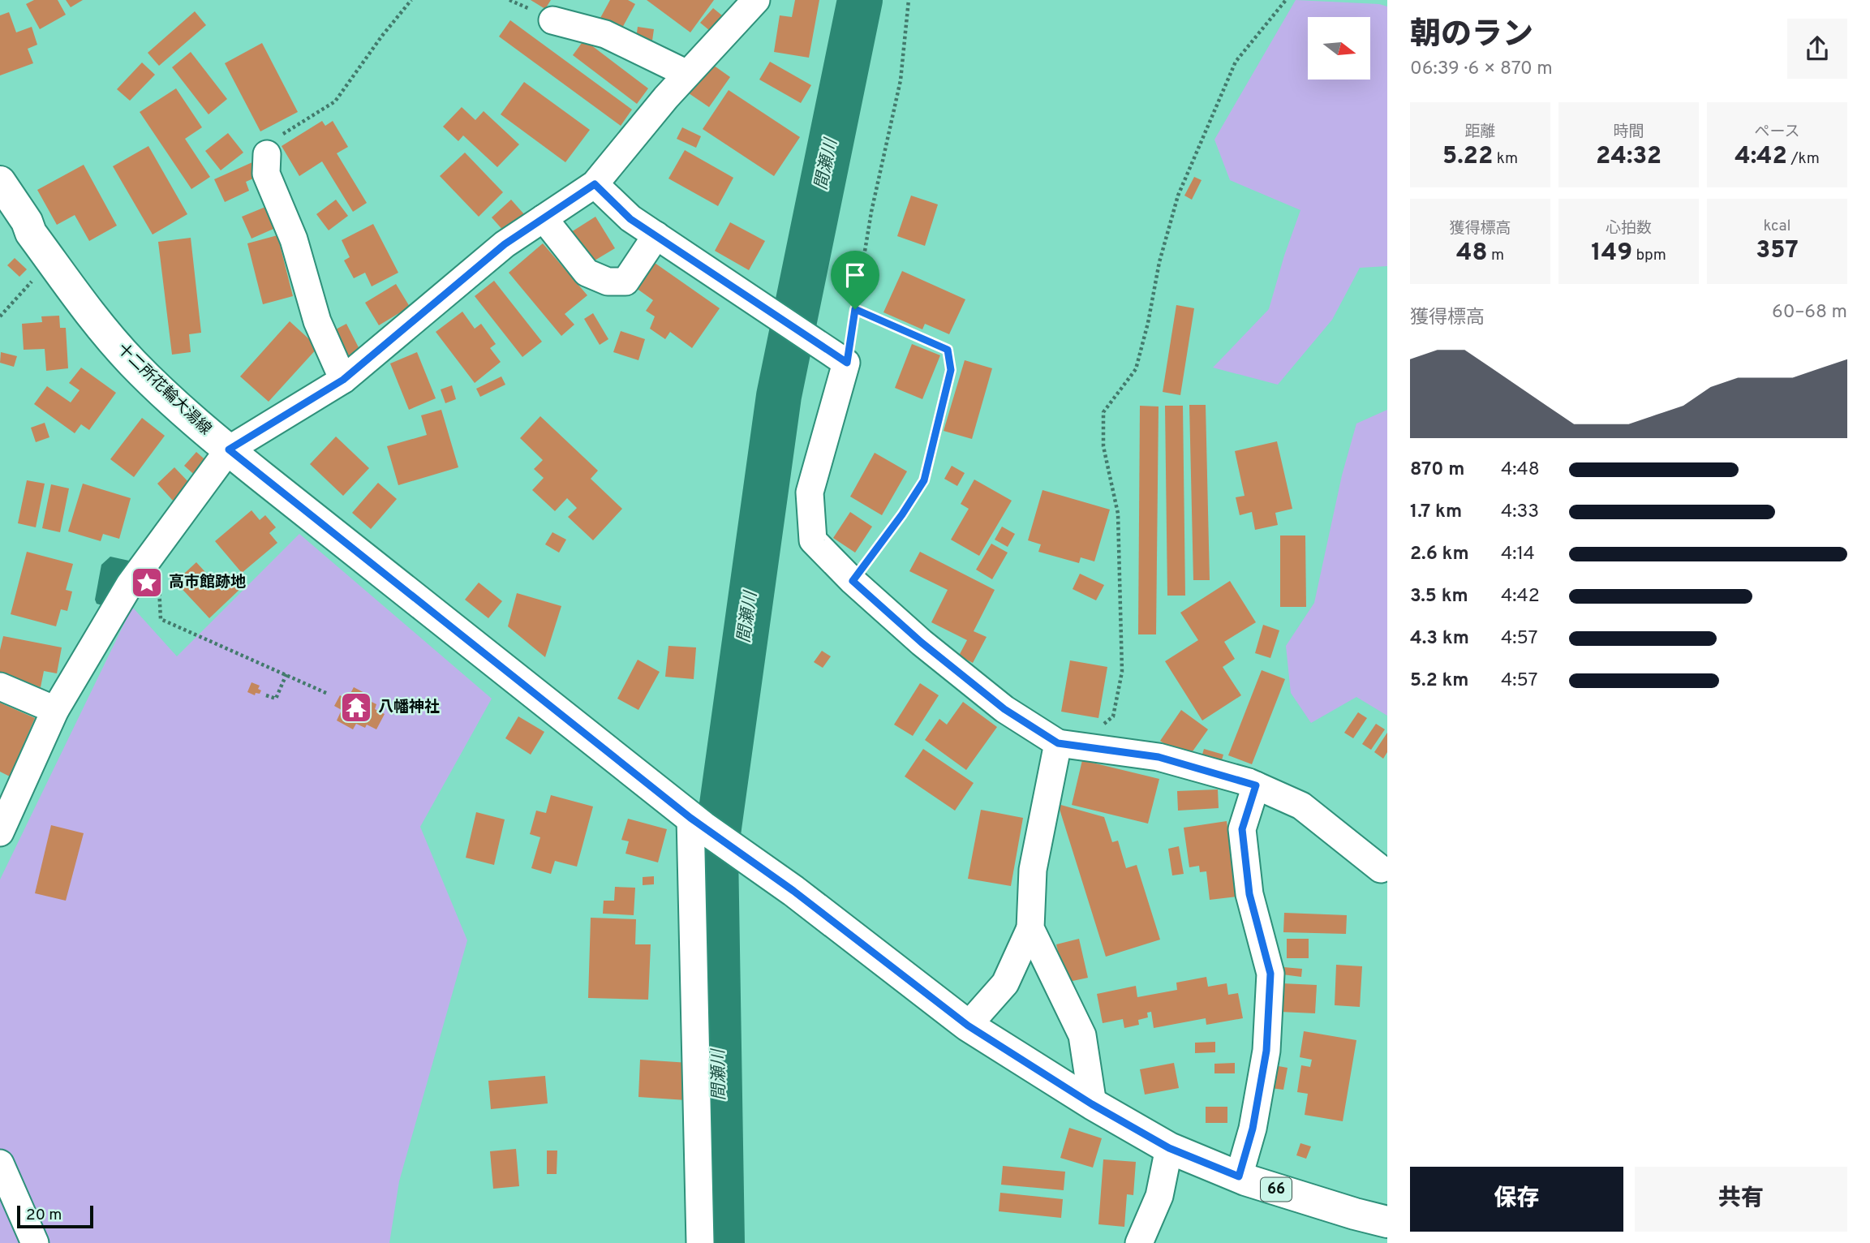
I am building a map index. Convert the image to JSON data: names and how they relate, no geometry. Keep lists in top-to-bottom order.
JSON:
{
  "streets": {
    "main road": ["十二所花輪大湯線", "66"]
  },
  "water": ["間瀬川"],
  "places": {
    "place": ["高市館跡地"],
    "temple": ["八幡神社"]
  },
  "scale_bar": "20 m",
  "north": "right",
  "page": {
    "heading": ["朝のラン", "06:39 · 6 × 870 m"],
    "stats": [
      ["距離", "5.22 km"],
      ["時間", "24:32"],
      ["ペース", "4:42 /km"],
      ["獲得標高", "48 m"],
      ["心拍数", "149 bpm"],
      ["kcal", "357"]
    ],
    "chart": ["獲得標高", "60–68 m"],
    "list": [
      {
        "name": "870 m",
        "note": "4:48"
      },
      {
        "name": "1.7 km",
        "note": "4:33"
      },
      {
        "name": "2.6 km",
        "note": "4:14"
      },
      {
        "name": "3.5 km",
        "note": "4:42"
      },
      {
        "name": "4.3 km",
        "note": "4:57"
      },
      {
        "name": "5.2 km",
        "note": "4:57"
      }
    ],
    "buttons": ["保存", "共有"],
    "scale": "20 m"
  }
}
